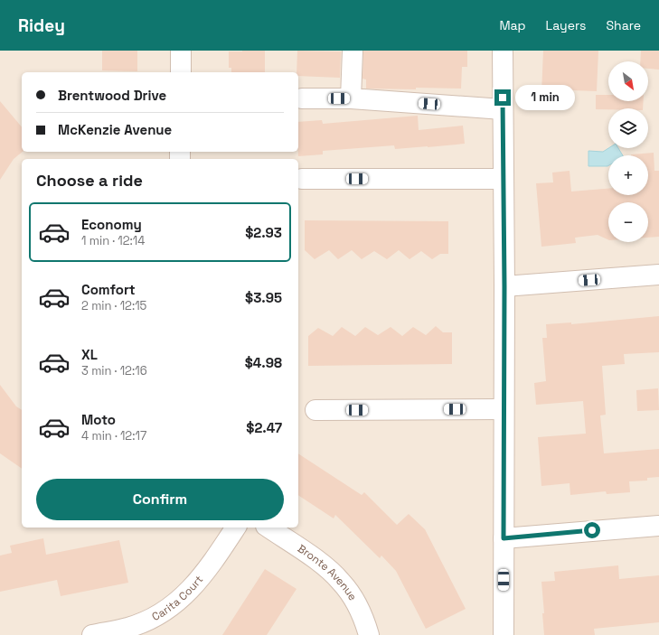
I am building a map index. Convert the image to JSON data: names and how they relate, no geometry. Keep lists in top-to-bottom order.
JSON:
{
  "streets": {
    "street": ["Bronte Avenue", "Carita Court"]
  },
  "north": "bottom right",
  "page": {
    "header": "Ridey",
    "nav": ["Map", "Layers", "Share"],
    "map_buttons": ["+", "−"],
    "banner": ["Brentwood Drive", "McKenzie Avenue"],
    "bubble": "1 min",
    "heading": "Choose a ride",
    "list": [
      {
        "name": "Economy",
        "note": "1 min · 12:14",
        "value": "$2.93"
      },
      {
        "name": "Comfort",
        "note": "2 min · 12:15",
        "value": "$3.95"
      },
      {
        "name": "XL",
        "note": "3 min · 12:16",
        "value": "$4.98"
      },
      {
        "name": "Moto",
        "note": "4 min · 12:17",
        "value": "$2.47"
      }
    ],
    "buttons": "Confirm"
  }
}
